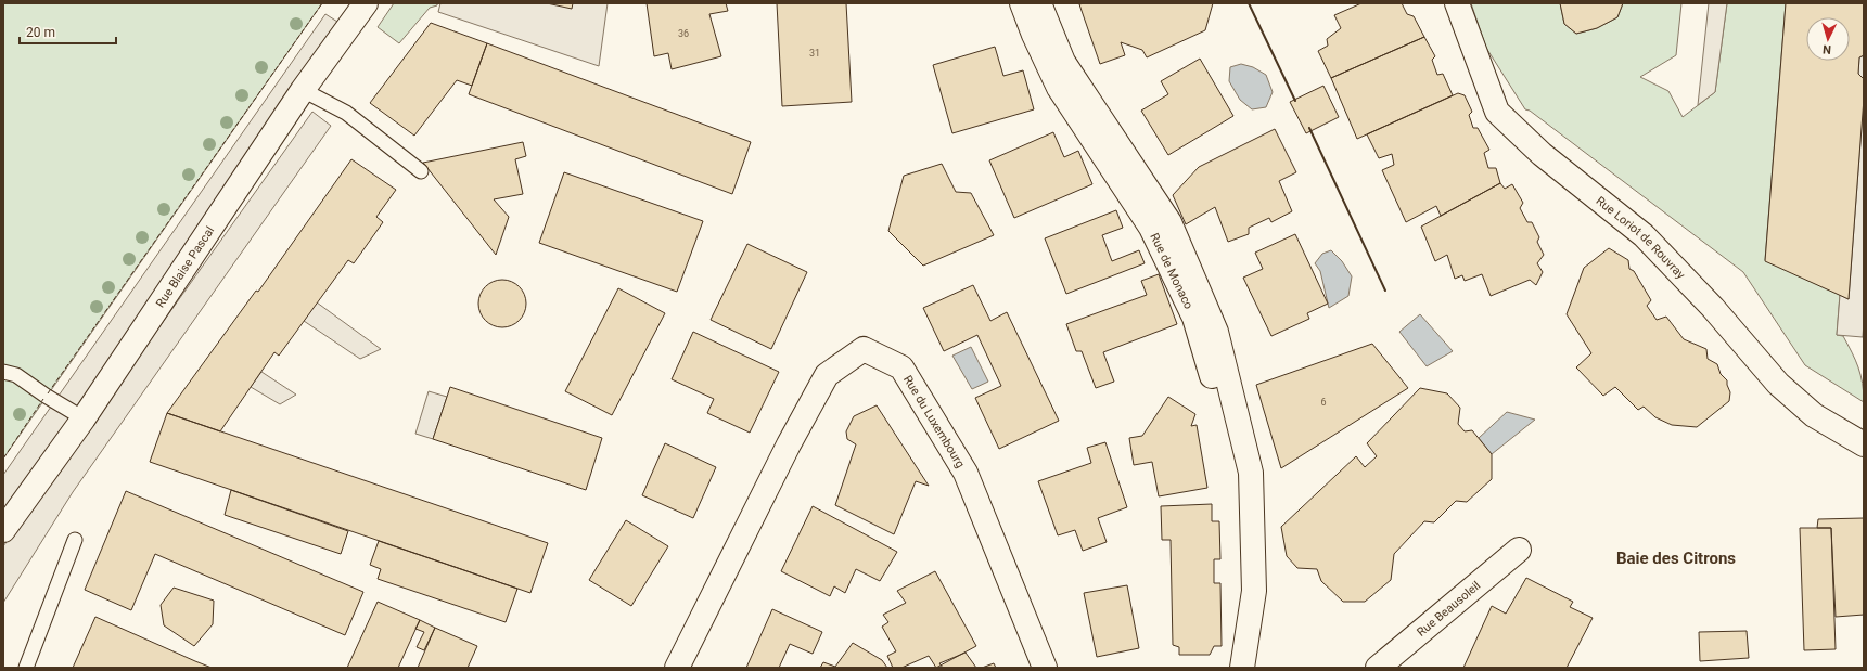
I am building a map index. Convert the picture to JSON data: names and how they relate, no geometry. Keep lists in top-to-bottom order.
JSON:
{
  "streets": {
    "street": [
      "Rue Loriot de Rouvray",
      "Rue Blaise Pascal",
      "Rue de Monaco",
      "Rue du Luxembourg",
      "Rue Beausoleil"
    ]
  },
  "districts": ["Baie des Citrons"],
  "house_numbers": ["36", "31", "6"],
  "scale_bar": "20 m",
  "north": "bottom"
}
